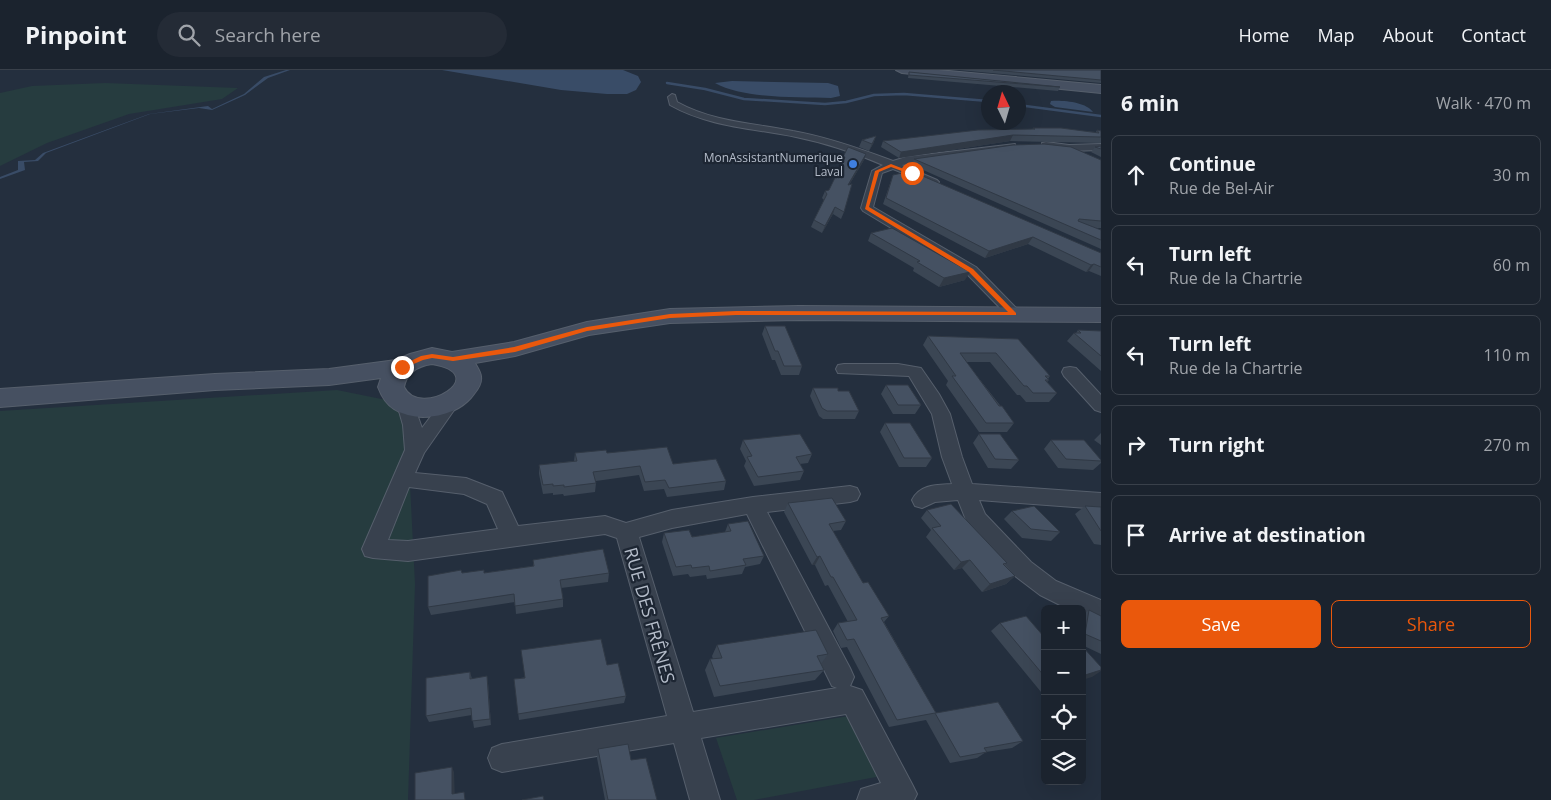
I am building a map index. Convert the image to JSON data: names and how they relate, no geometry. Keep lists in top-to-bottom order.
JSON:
{
  "streets": {
    "street": ["RUE DES FRÊNES"]
  },
  "places": ["MonAssistantNumerique Laval"],
  "north": "top",
  "page": {
    "header": "Pinpoint",
    "search": "Search here",
    "nav": [
      "Home",
      "Map",
      "About",
      "Contact"
    ],
    "heading": ["6 min", "Walk · 470 m"],
    "list": [
      ["Continue", "Rue de Bel-Air", "30 m"],
      ["Turn left", "Rue de la Chartrie", "60 m"],
      ["Turn left", "Rue de la Chartrie", "110 m"],
      ["Turn right", "270 m"],
      "Arrive at destination"
    ],
    "buttons": ["Save", "Share"],
    "map_buttons": ["+", "−"]
  }
}
